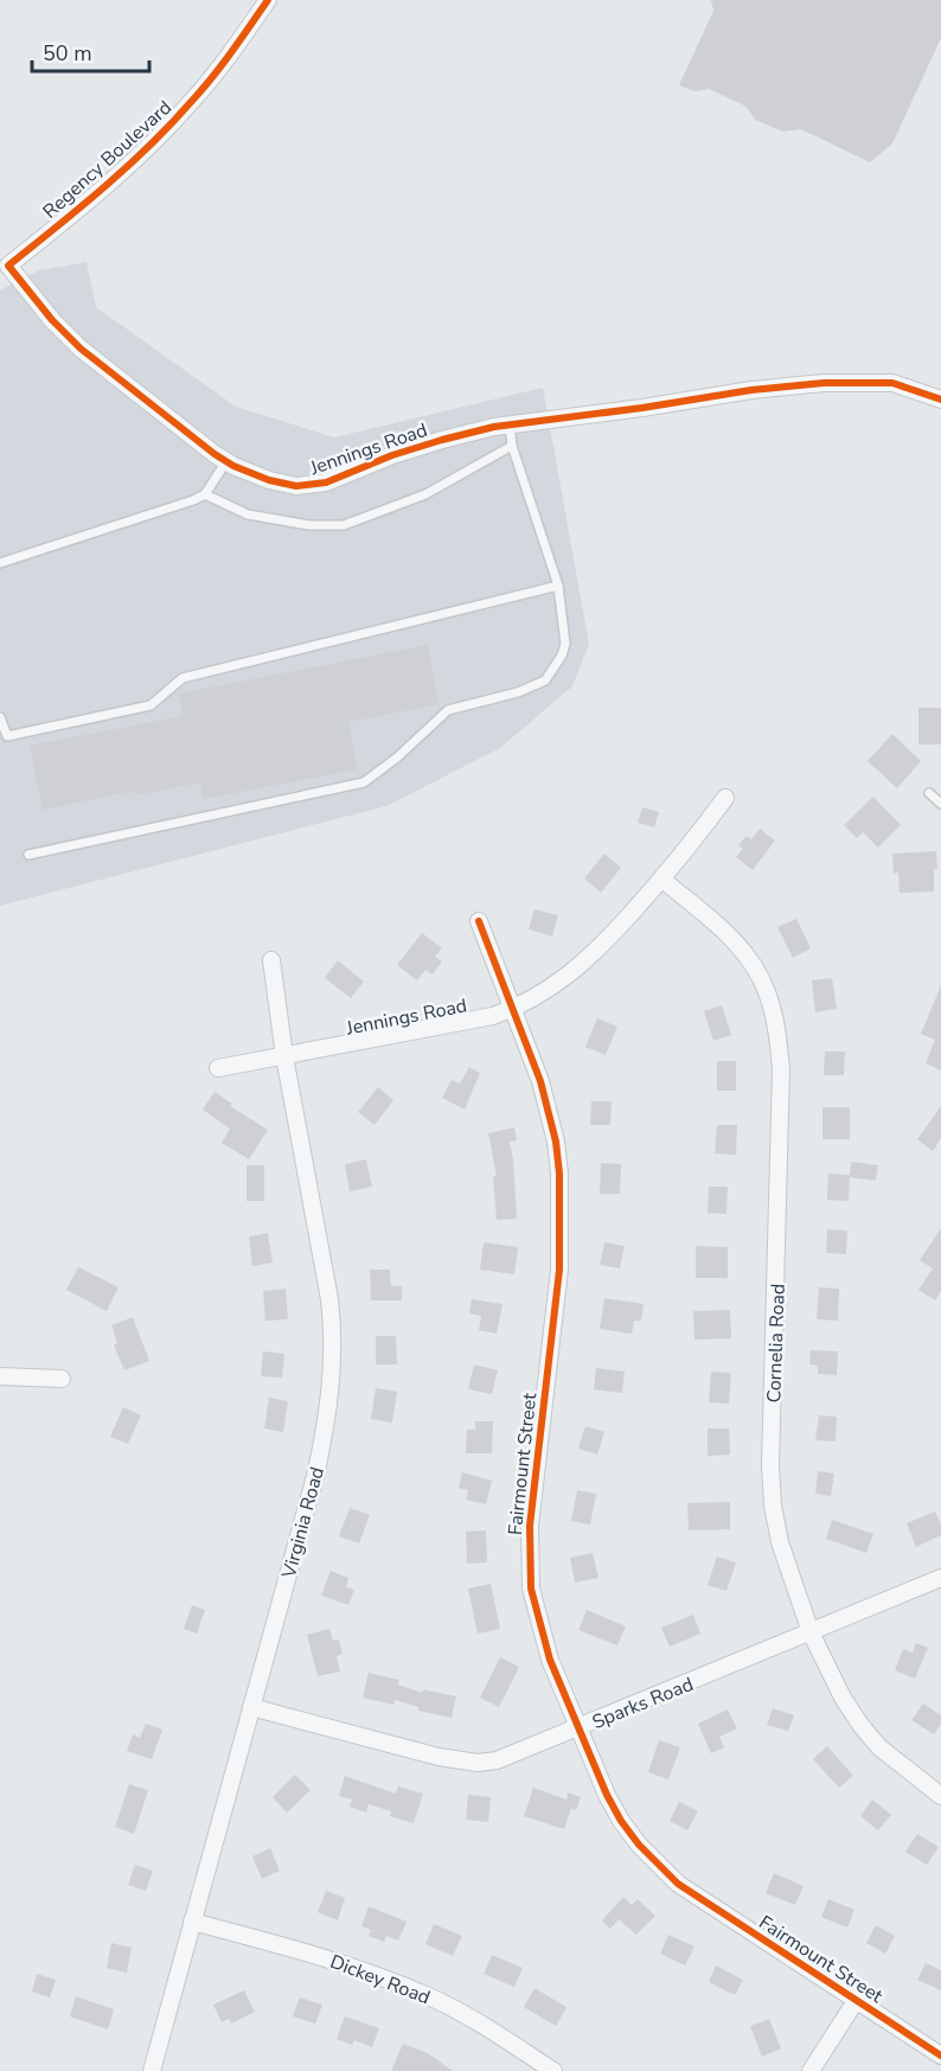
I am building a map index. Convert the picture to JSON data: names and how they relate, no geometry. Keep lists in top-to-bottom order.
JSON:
{
  "streets": {
    "street": [
      "Regency Boulevard",
      "Jennings Road",
      "Cornelia Road",
      "Fairmount Street",
      "Virginia Road",
      "Sparks Road",
      "Dickey Road"
    ]
  },
  "crossings": [
    ["Regency Boulevard", "Jennings Road"],
    ["Jennings Road", "Cornelia Road"],
    ["Jennings Road", "Fairmount Street"],
    ["Jennings Road", "Virginia Road"],
    ["Cornelia Road", "Sparks Road"],
    ["Fairmount Street", "Sparks Road"],
    ["Virginia Road", "Sparks Road"],
    ["Virginia Road", "Dickey Road"]
  ],
  "scale_bar": "50 m"
}
